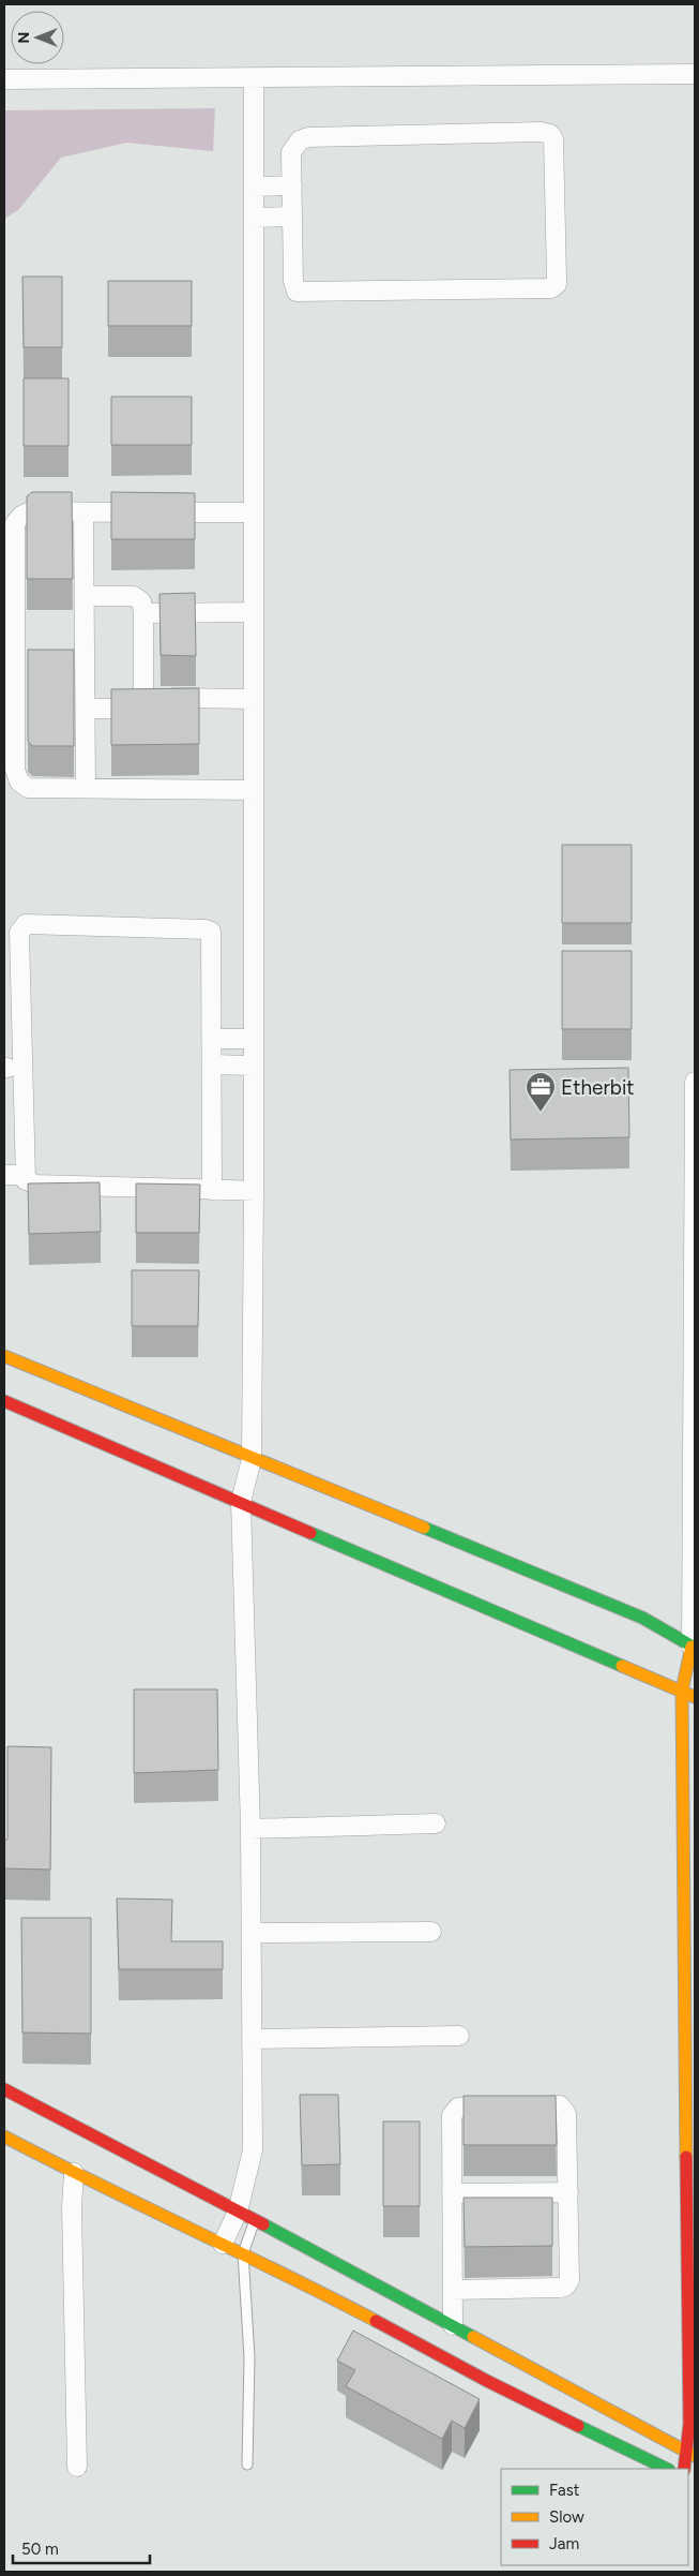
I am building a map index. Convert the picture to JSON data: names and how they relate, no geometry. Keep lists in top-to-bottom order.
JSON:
{
  "places": {
    "office": ["Etherbit"]
  },
  "legend": ["Fast", "Slow", "Jam"],
  "scale_bar": "50 m",
  "north": "left"
}
